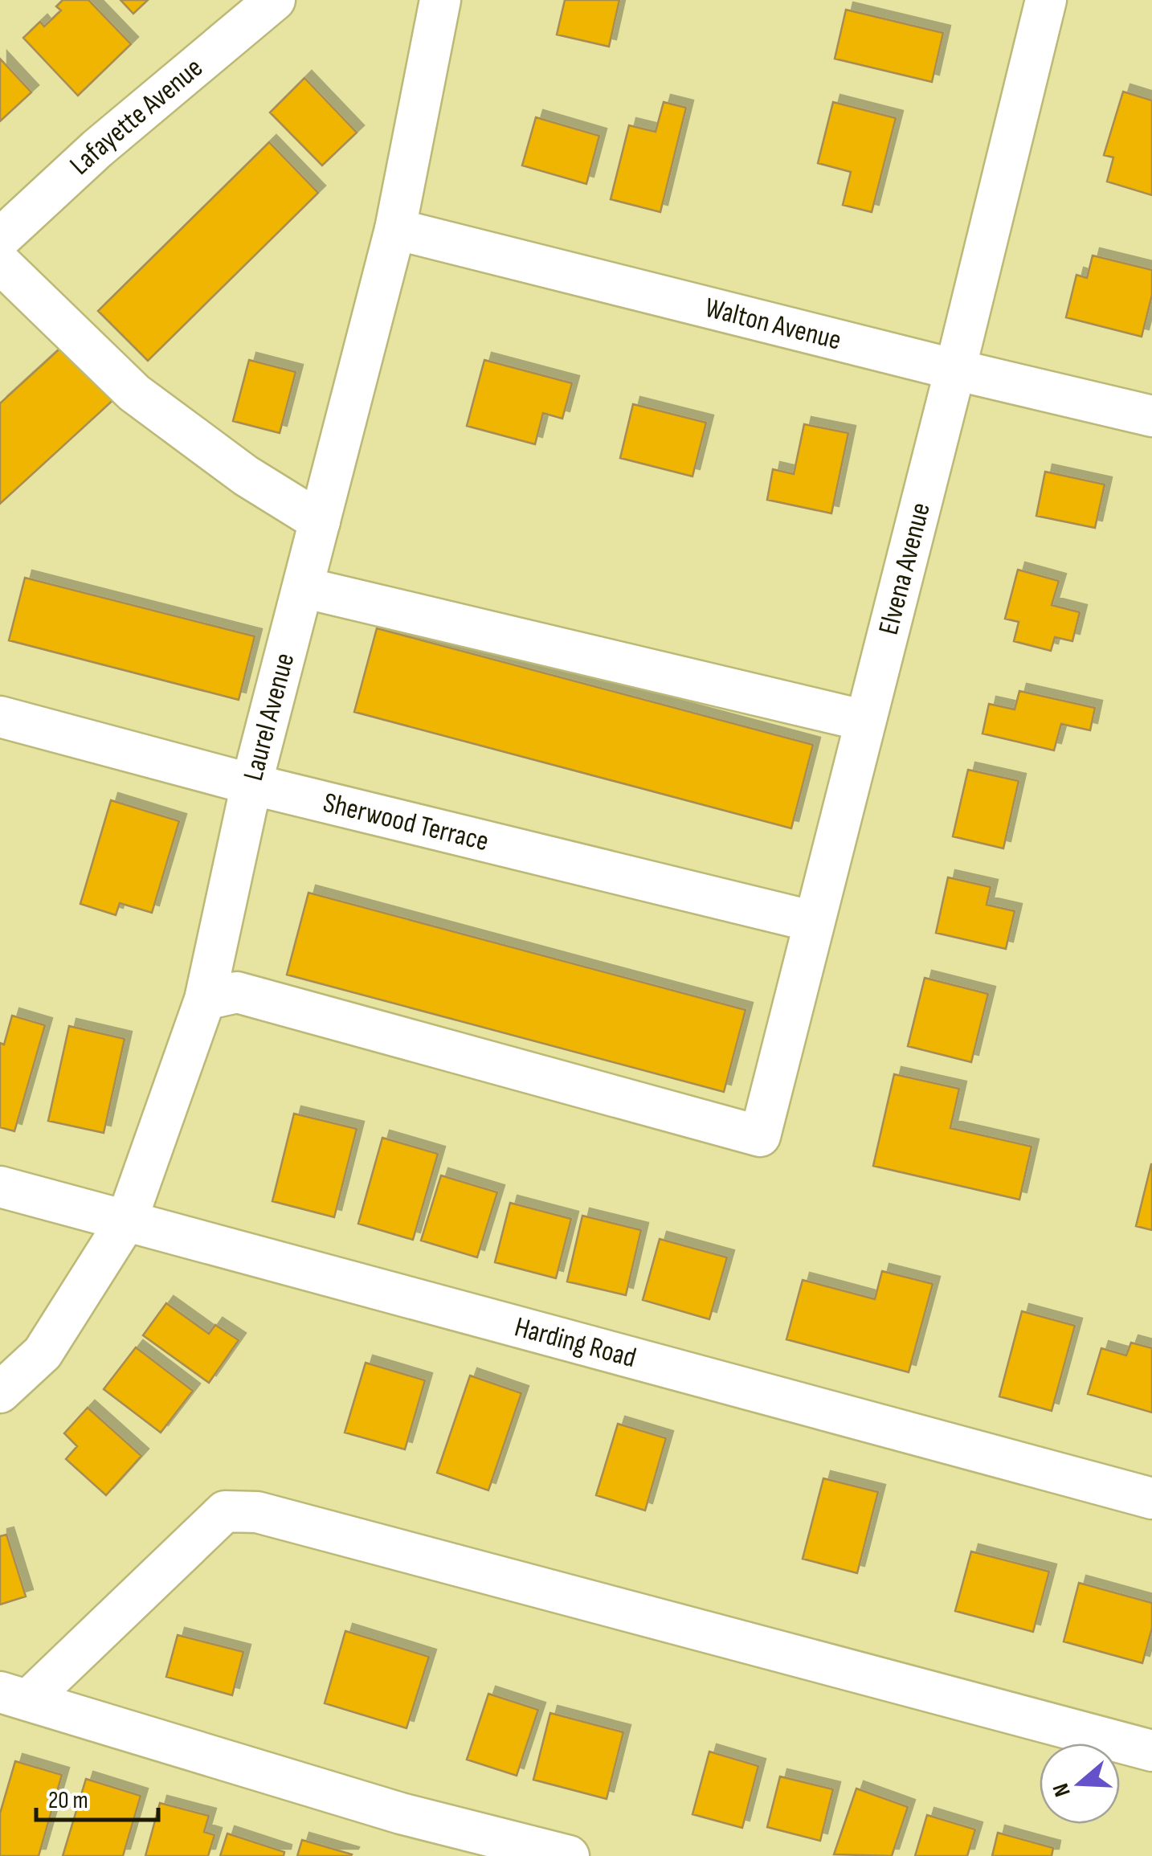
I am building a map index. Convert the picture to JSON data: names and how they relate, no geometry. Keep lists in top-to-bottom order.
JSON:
{
  "streets": {
    "street": [
      "Lafayette Avenue",
      "Walton Avenue",
      "Elvena Avenue",
      "Laurel Avenue",
      "Sherwood Terrace",
      "Harding Road"
    ]
  },
  "crossings": [
    ["Walton Avenue", "Elvena Avenue"],
    ["Walton Avenue", "Laurel Avenue"],
    ["Elvena Avenue", "Laurel Avenue"],
    ["Elvena Avenue", "Sherwood Terrace"],
    ["Laurel Avenue", "Sherwood Terrace"],
    ["Laurel Avenue", "Harding Road"]
  ],
  "scale_bar": "20 m",
  "north": "left"
}
